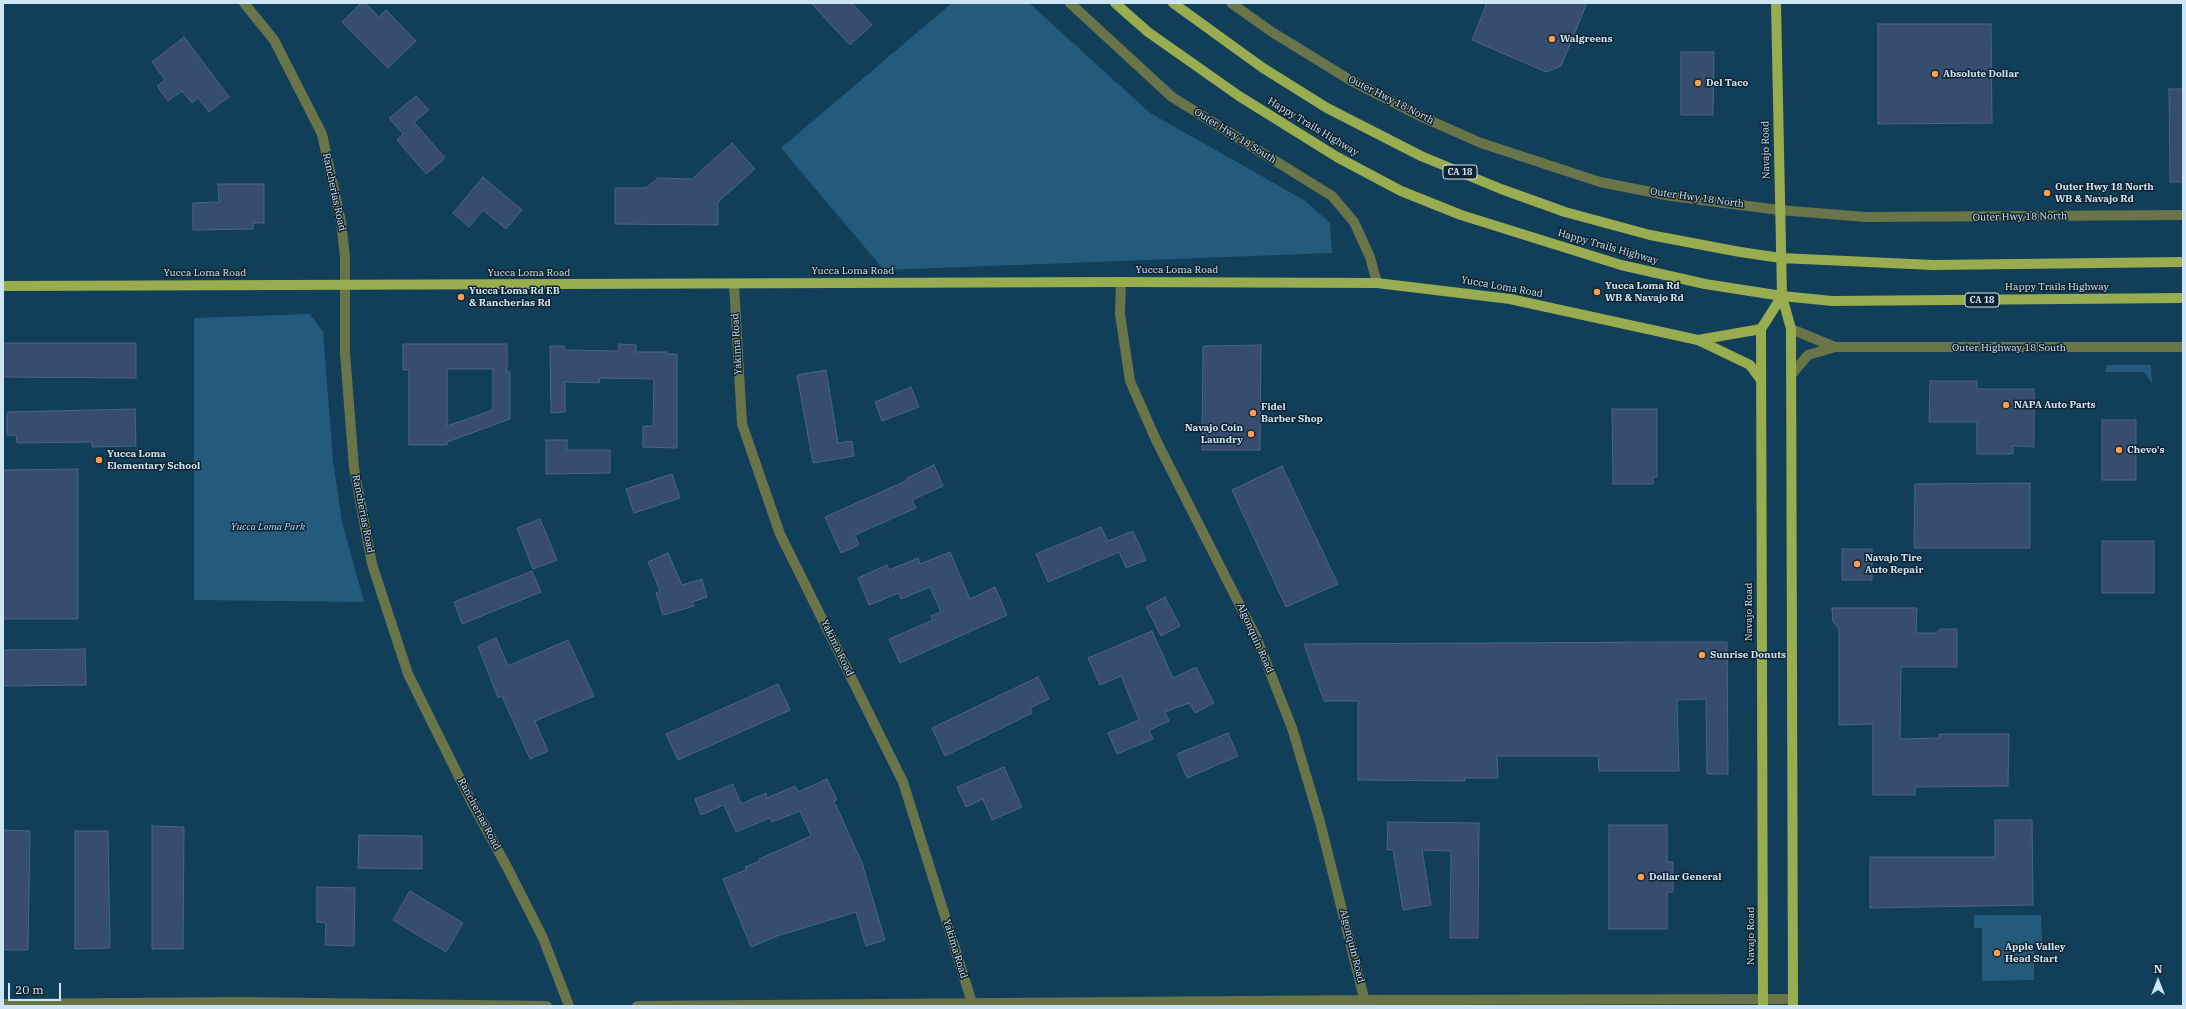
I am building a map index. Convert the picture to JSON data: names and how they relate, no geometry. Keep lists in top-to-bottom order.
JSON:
{
  "streets": {
    "main road": [
      "Happy Trails Highway",
      "Navajo Road",
      "CA 18",
      "Yucca Loma Road"
    ],
    "street": [
      "Outer Hwy 18 North",
      "Outer Hwy 18 South",
      "Rancherias Road",
      "Yakima Road",
      "Outer Highway 18 South",
      "Algonquin Road"
    ]
  },
  "crossings": [
    ["Outer Hwy 18 North", "Navajo Road"],
    ["Happy Trails Highway", "Navajo Road"],
    ["Outer Hwy 18 South", "Yucca Loma Road"],
    ["Navajo Road", "CA 18"],
    ["Rancherias Road", "Yucca Loma Road"],
    ["Yucca Loma Road", "Yakima Road"],
    ["Yucca Loma Road", "Algonquin Road"]
  ],
  "parks": ["Yucca Loma Park"],
  "places": [
    "Walgreens",
    "Absolute Dollar",
    "Del Taco",
    "Outer Hwy 18 North WB & Navajo Rd",
    "Yucca Loma Rd WB & Navajo Rd",
    "Yucca Loma Rd EB & Rancherias Rd",
    "NAPA Auto Parts",
    "Fidel Barber Shop",
    "Navajo Coin Laundry",
    "Chevo's",
    "Yucca Loma Elementary School",
    "Navajo Tire Auto Repair",
    "Sunrise Donuts",
    "Dollar General",
    "Apple Valley Head Start"
  ],
  "scale_bar": "20 m",
  "north": "top"
}
